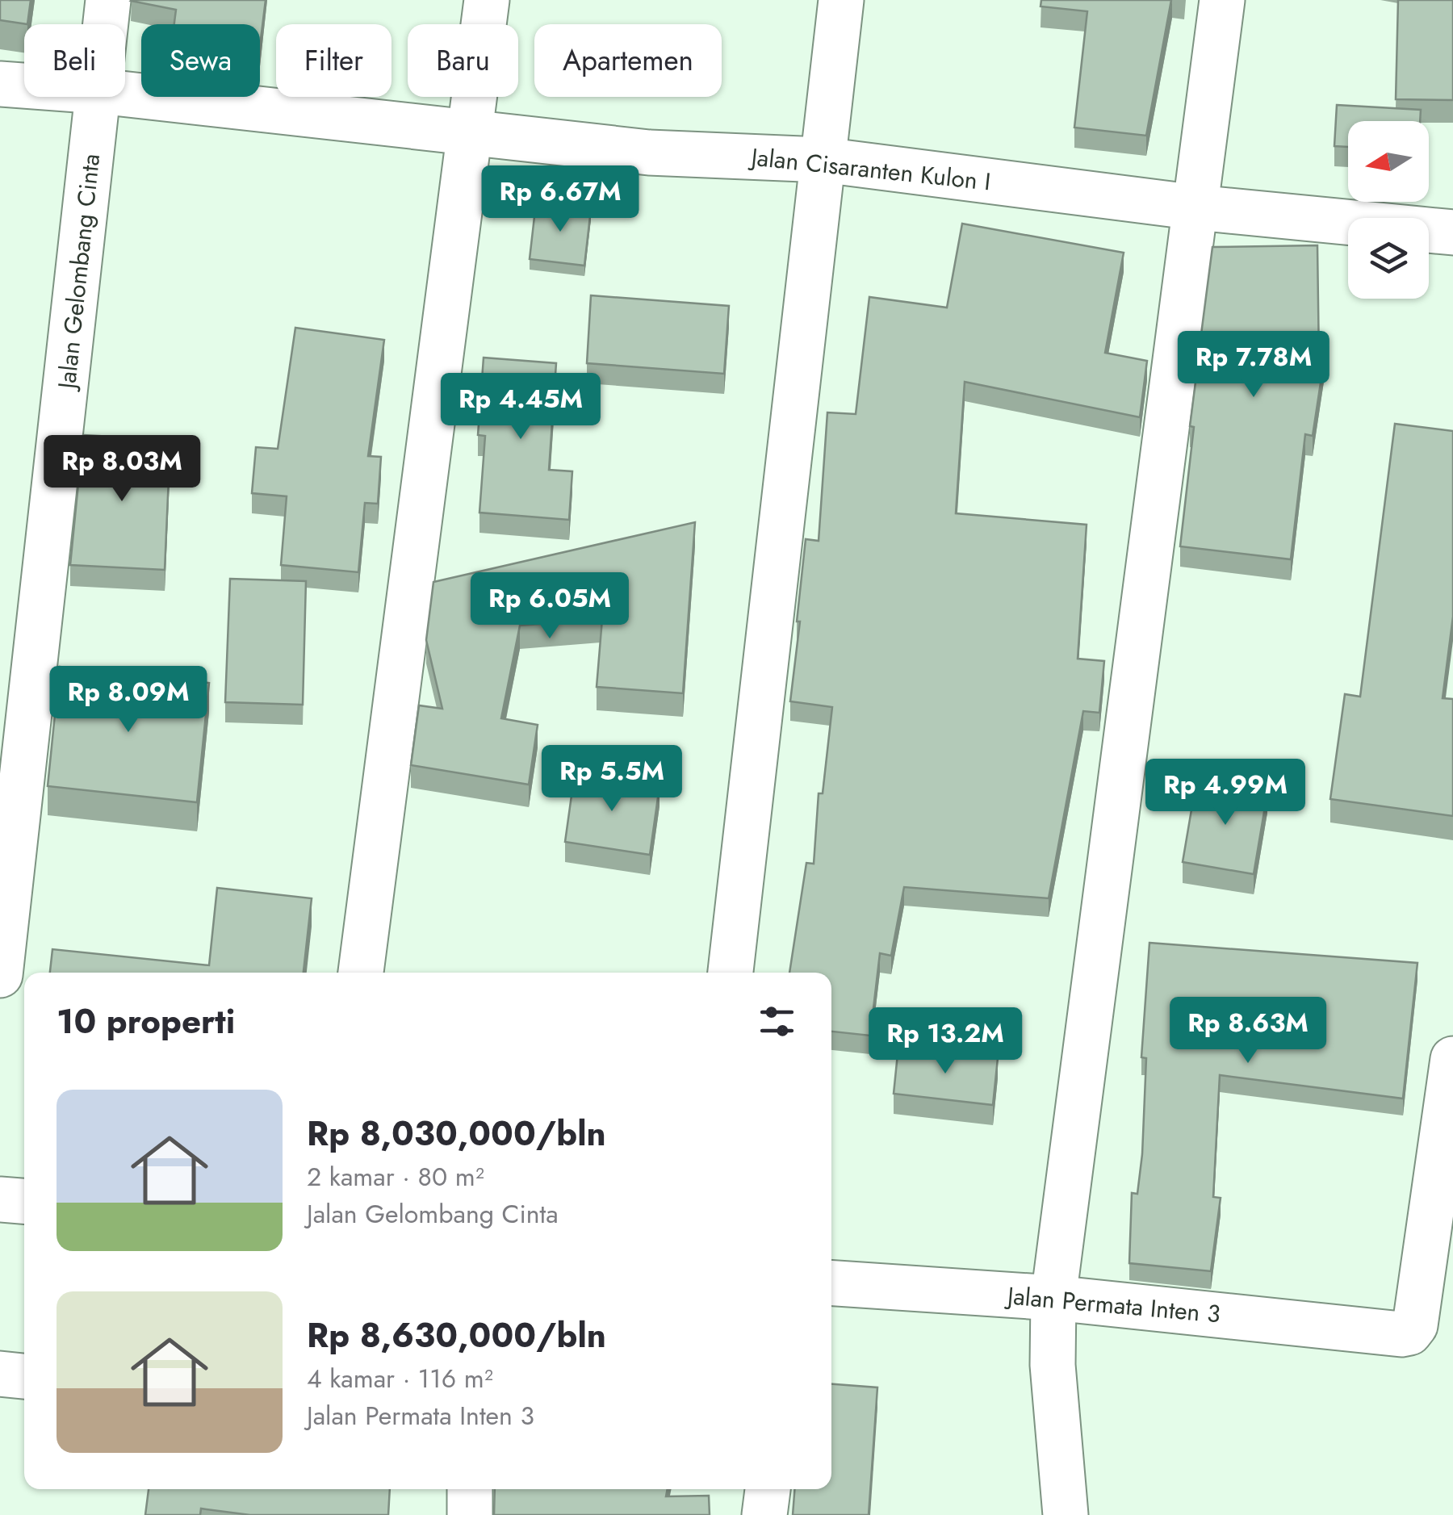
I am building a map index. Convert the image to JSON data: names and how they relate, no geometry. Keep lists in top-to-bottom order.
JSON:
{
  "streets": {
    "street": ["Jalan Cisaranten Kulon I", "Jalan Gelombang Cinta", "Jalan Permata Inten 3"]
  },
  "north": "left",
  "page": {
    "chip": [
      "Beli",
      "Sewa",
      "Filter",
      "Baru",
      "Apartemen"
    ],
    "price": [
      "Rp 6.67M",
      "Rp 7.78M",
      "Rp 4.45M",
      "Rp 8.03M",
      "Rp 6.05M",
      "Rp 8.09M",
      "Rp 5.5M",
      "Rp 4.99M",
      "Rp 8.63M",
      "Rp 13.2M"
    ],
    "heading": "10 properti",
    "list": [
      {
        "name": "Rp 8,030,000/bln",
        "note": "2 kamar · 80 m² · Jalan Gelombang Cinta"
      },
      {
        "name": "Rp 8,630,000/bln",
        "note": "4 kamar · 116 m² · Jalan Permata Inten 3"
      }
    ]
  }
}
